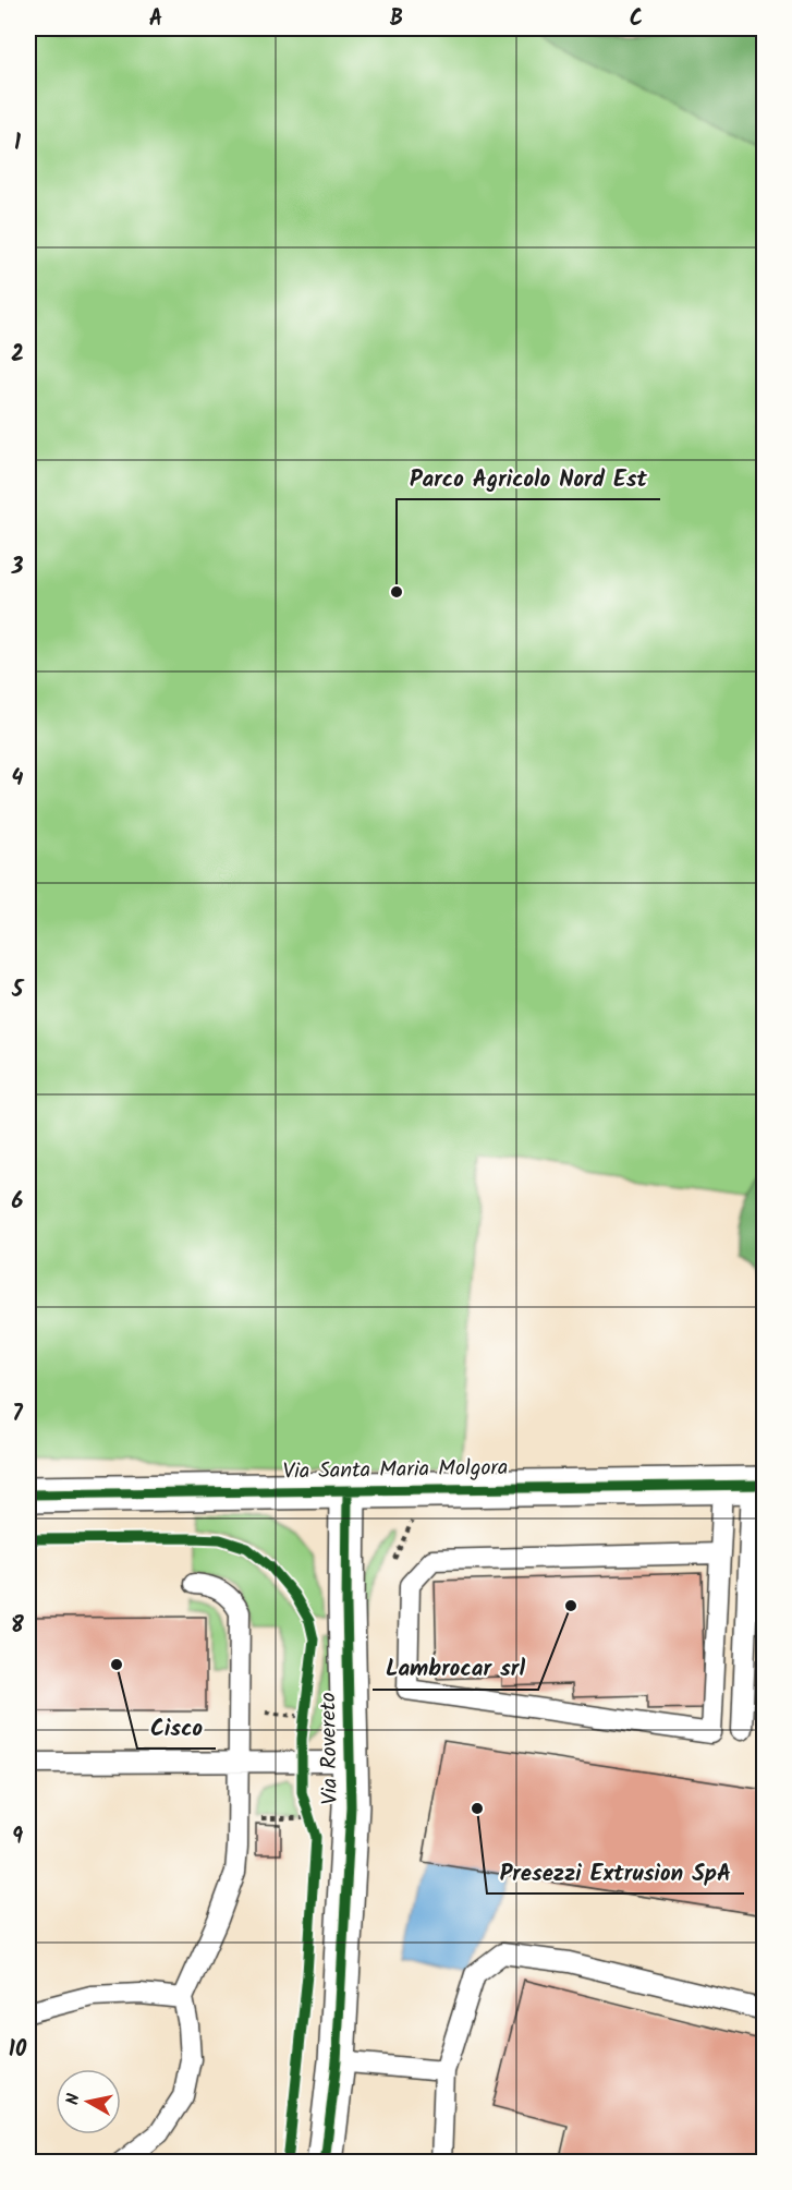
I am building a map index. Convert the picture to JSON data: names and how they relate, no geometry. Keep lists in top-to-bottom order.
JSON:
{
  "streets": {
    "street": ["Via Santa Maria Molgora", "Via Rovereto"]
  },
  "crossings": [
    ["Via Santa Maria Molgora", "Via Rovereto"]
  ],
  "places": [
    "Parco Agricolo Nord Est",
    "Lambrocar srl",
    "Cisco",
    "Presezzi Extrusion SpA"
  ],
  "north": "left",
  "grid": {
    "columns": ["A", "B", "C"],
    "rows": [
      "1",
      "2",
      "3",
      "4",
      "5",
      "6",
      "7",
      "8",
      "9",
      "10"
    ]
  }
}
